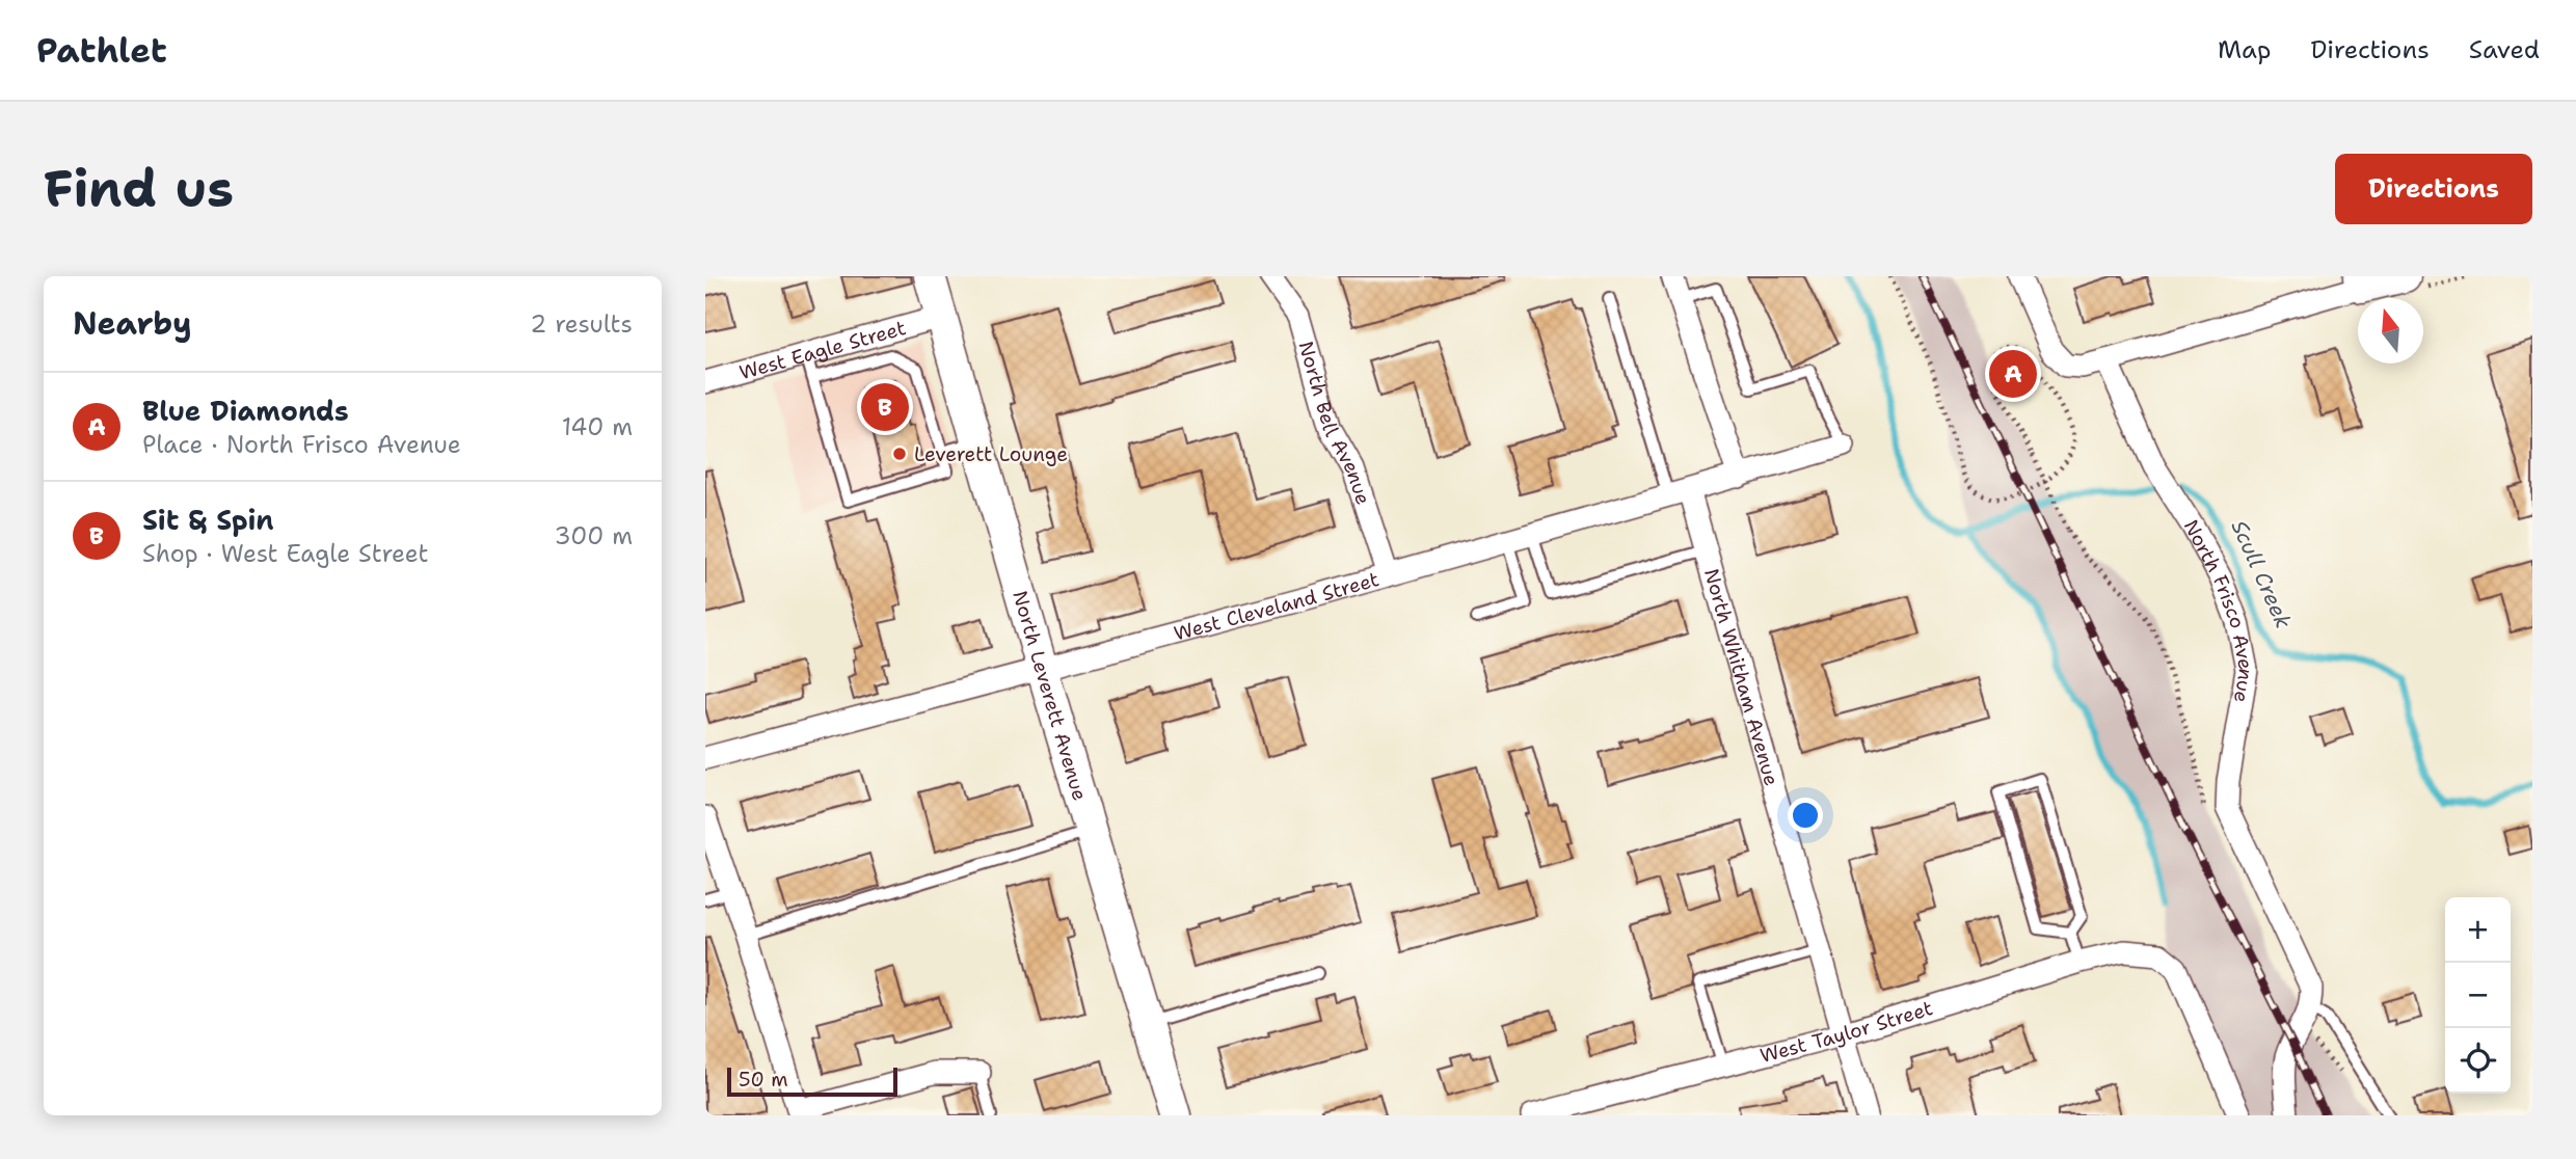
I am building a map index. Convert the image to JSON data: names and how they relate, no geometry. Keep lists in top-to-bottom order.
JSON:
{
  "streets": {
    "street": [
      "West Eagle Street",
      "North Bell Avenue",
      "West Cleveland Street",
      "North Frisco Avenue",
      "North Whitham Avenue",
      "North Leverett Avenue",
      "West Taylor Street"
    ]
  },
  "crossings": [
    ["West Eagle Street", "North Leverett Avenue"],
    ["North Bell Avenue", "West Cleveland Street"],
    ["West Cleveland Street", "North Whitham Avenue"],
    ["West Cleveland Street", "North Leverett Avenue"],
    ["North Whitham Avenue", "West Taylor Street"]
  ],
  "water": ["Scull Creek"],
  "places": ["Leverett Lounge"],
  "scale_bar": "50 m",
  "north": "top",
  "page": {
    "header": "Pathlet",
    "nav": ["Map", "Directions", "Saved"],
    "buttons": "Directions",
    "title": "Find us",
    "heading": ["Nearby", "2 results"],
    "pins": ["A", "B"],
    "list": [
      {
        "mark": "A",
        "name": "Blue Diamonds",
        "note": "Place · North Frisco Avenue",
        "value": "140 m"
      },
      {
        "mark": "B",
        "name": "Sit & Spin",
        "note": "Shop · West Eagle Street",
        "value": "300 m"
      }
    ],
    "map_buttons": ["+", "−"],
    "scale": "50 m"
  }
}
